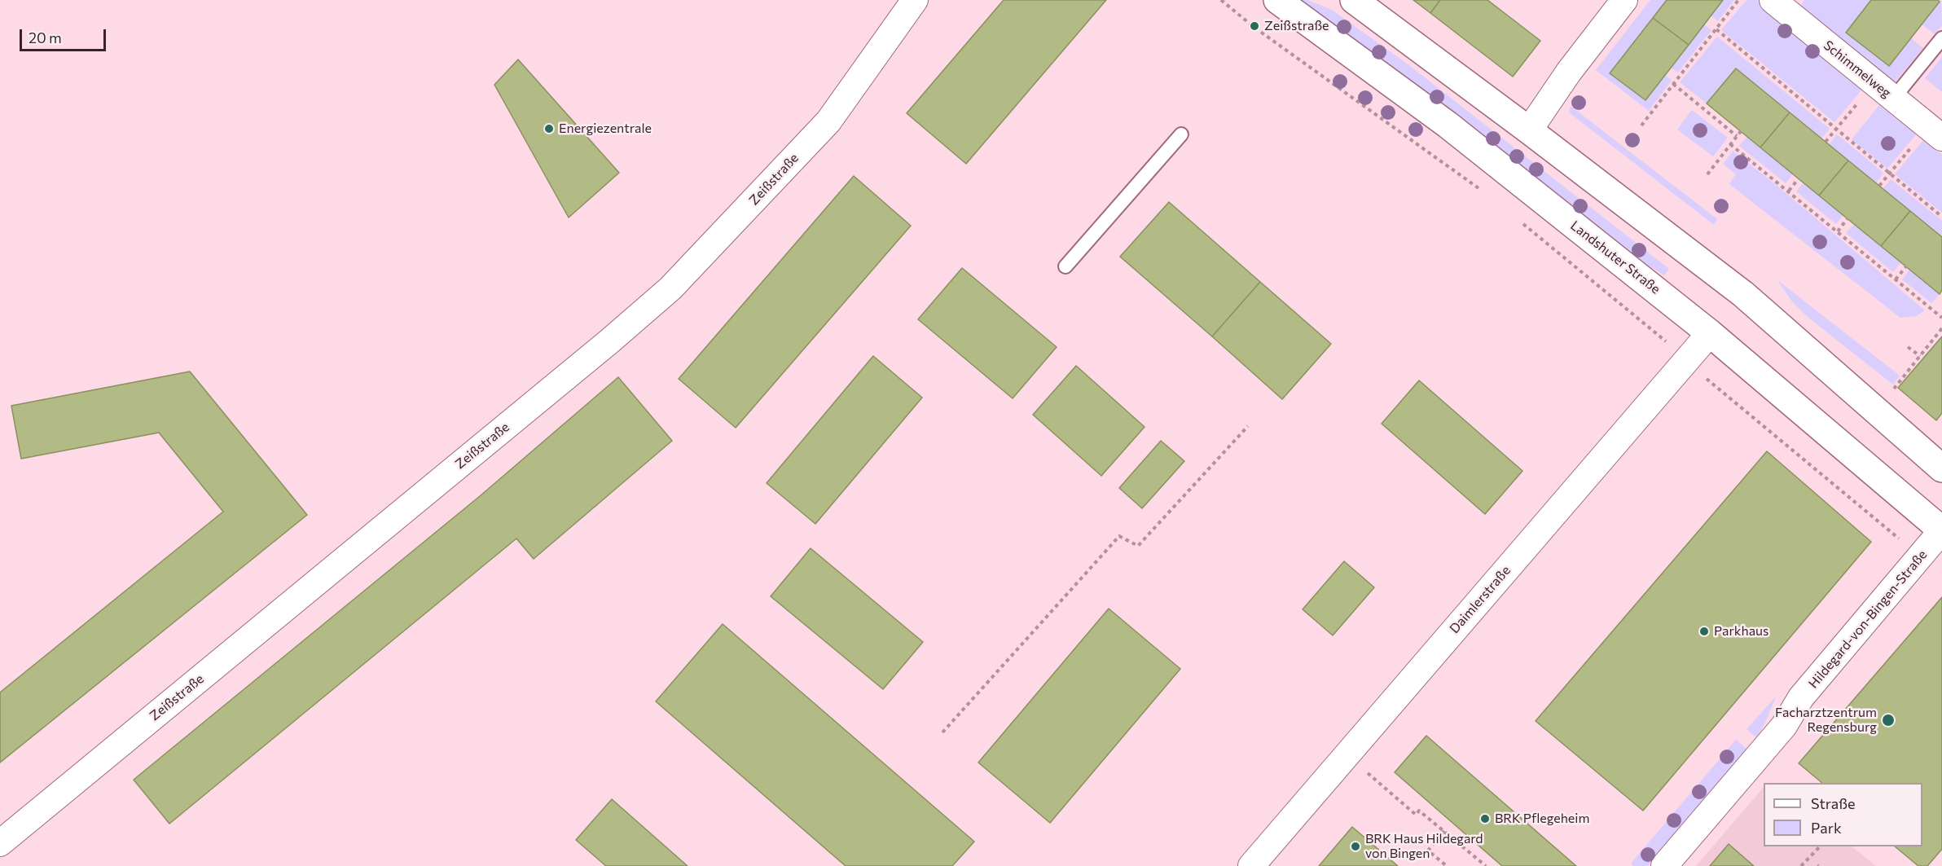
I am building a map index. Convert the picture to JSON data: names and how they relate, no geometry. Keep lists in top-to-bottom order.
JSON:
{
  "streets": {
    "main road": ["Landshuter Straße"],
    "street": [
      "Schimmelweg",
      "Zeißstraße",
      "Daimlerstraße",
      "Hildegard-von-Bingen-Straße"
    ]
  },
  "crossings": [
    ["Landshuter Straße", "Daimlerstraße"],
    ["Landshuter Straße", "Hildegard-von-Bingen-Straße"]
  ],
  "places": [
    "Zeißstraße",
    "Energiezentrale",
    "Parkhaus",
    "Facharztzentrum Regensburg",
    "BRK Pflegeheim",
    "BRK Haus Hildegard von Bingen"
  ],
  "legend": ["Straße", "Park"],
  "scale_bar": "20 m"
}
